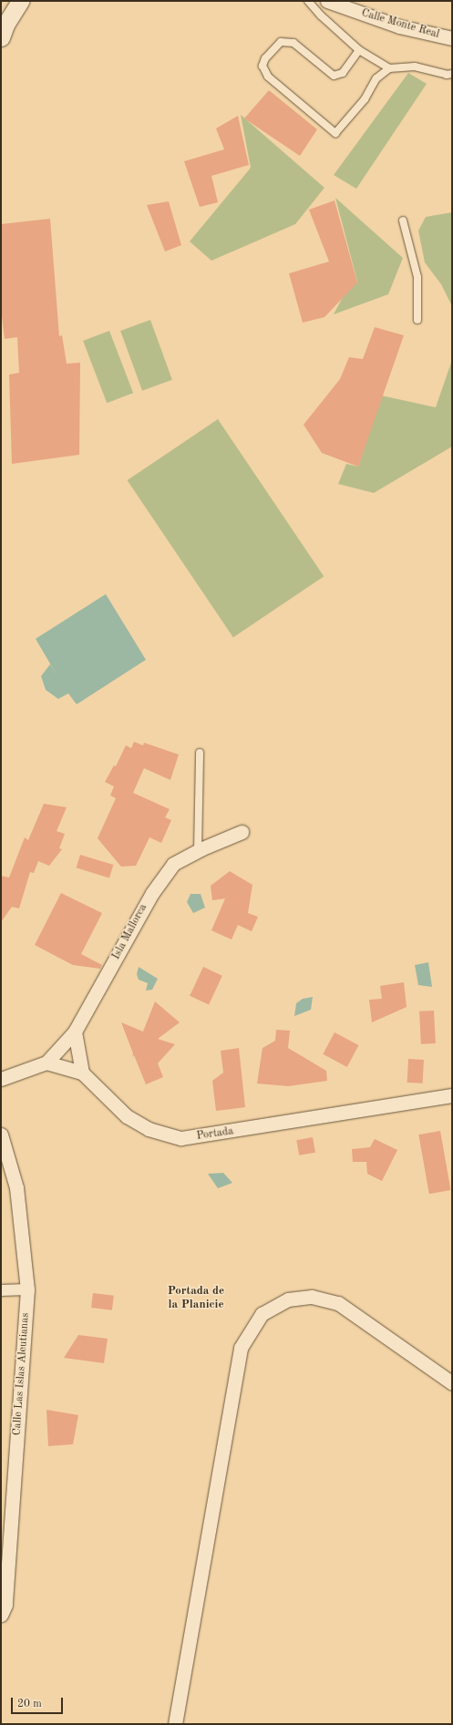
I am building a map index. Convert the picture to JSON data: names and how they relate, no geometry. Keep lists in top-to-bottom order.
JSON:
{
  "streets": {
    "street": [
      "Calle Monte Real",
      "Isla Mallorca",
      "Portada",
      "Calle Las Islas Aleutianas"
    ]
  },
  "crossings": [
    ["Isla Mallorca", "Portada"]
  ],
  "districts": ["Portada de la Planicie"],
  "scale_bar": "20 m"
}
